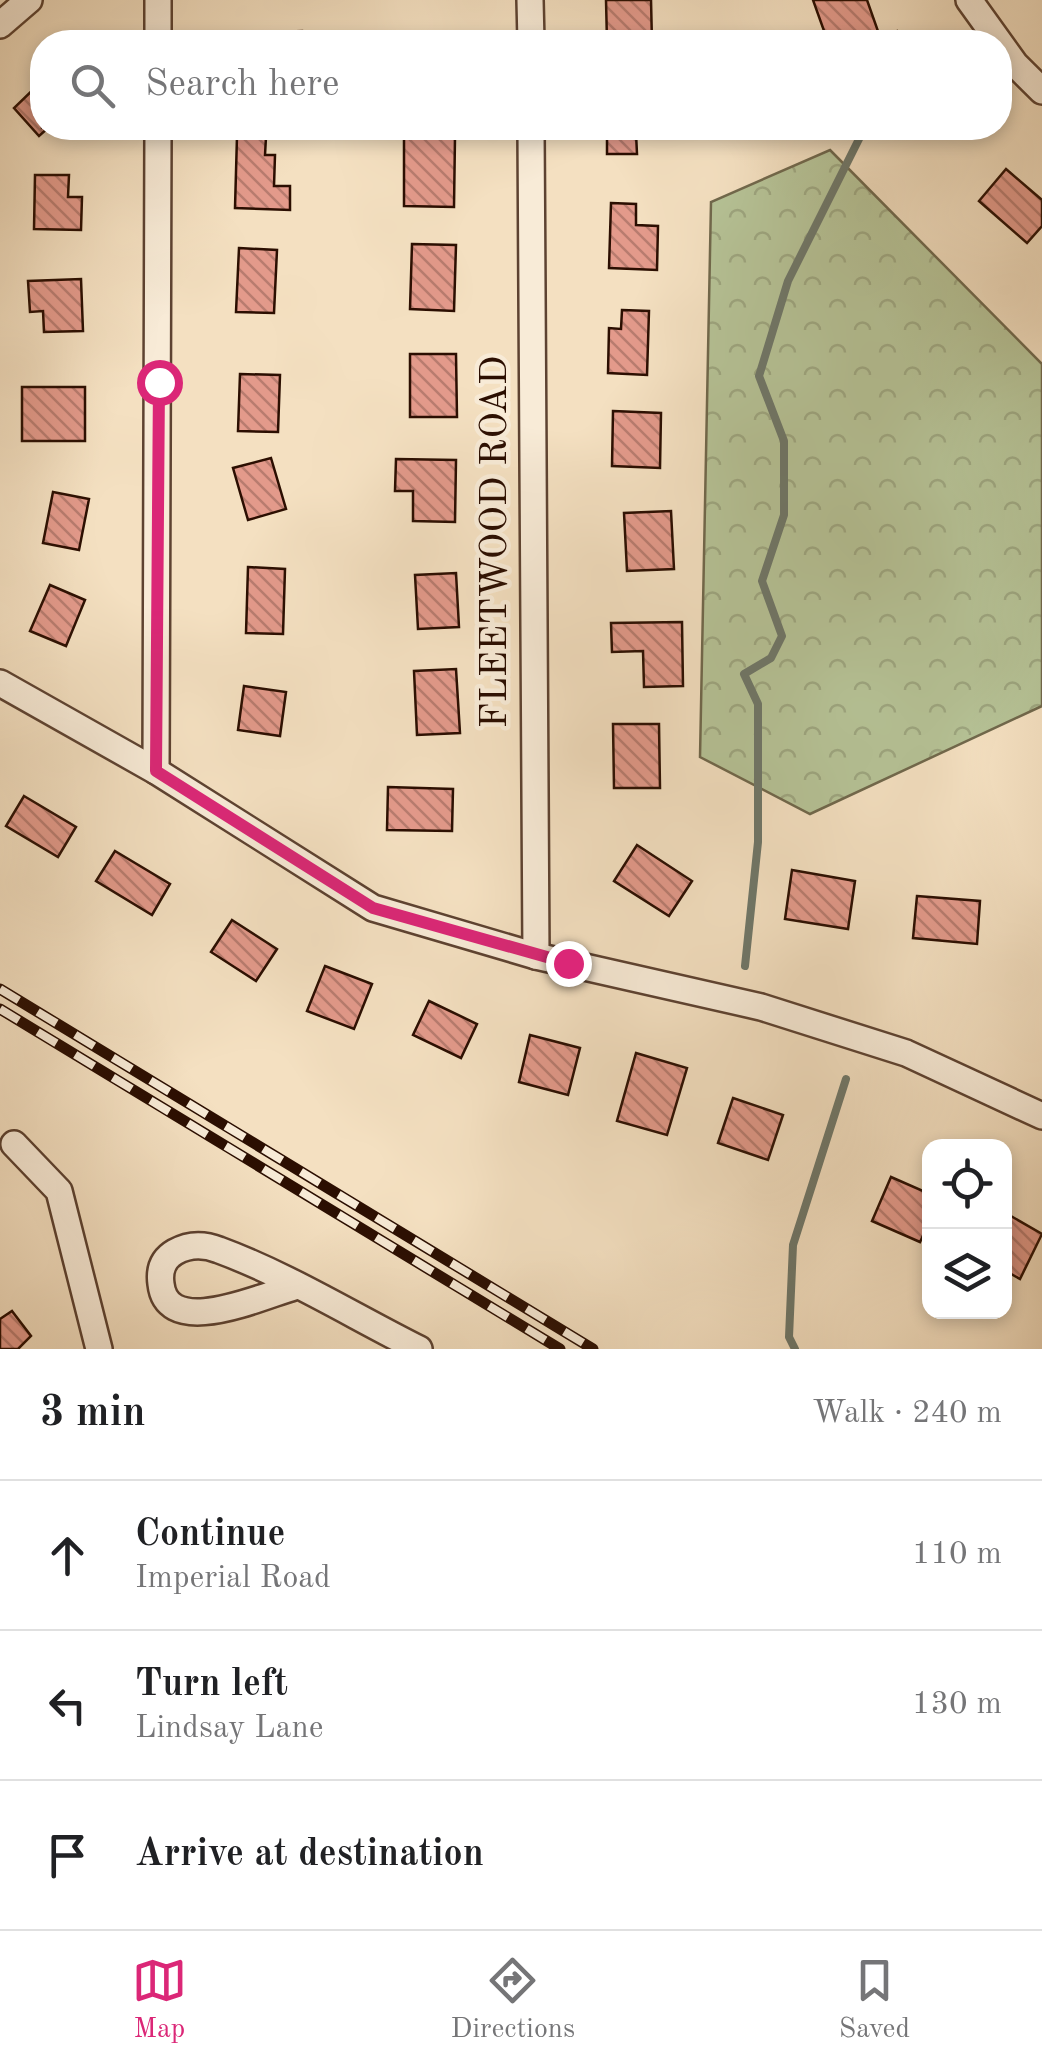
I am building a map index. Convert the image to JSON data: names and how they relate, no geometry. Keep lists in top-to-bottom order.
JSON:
{
  "streets": {
    "street": ["FLEETWOOD ROAD"]
  },
  "page": {
    "search": "Search here",
    "heading": ["3 min", "Walk · 240 m"],
    "list": [
      ["Continue", "Imperial Road", "110 m"],
      ["Turn left", "Lindsay Lane", "130 m"],
      "Arrive at destination"
    ],
    "nav": ["Map", "Directions", "Saved"]
  }
}
